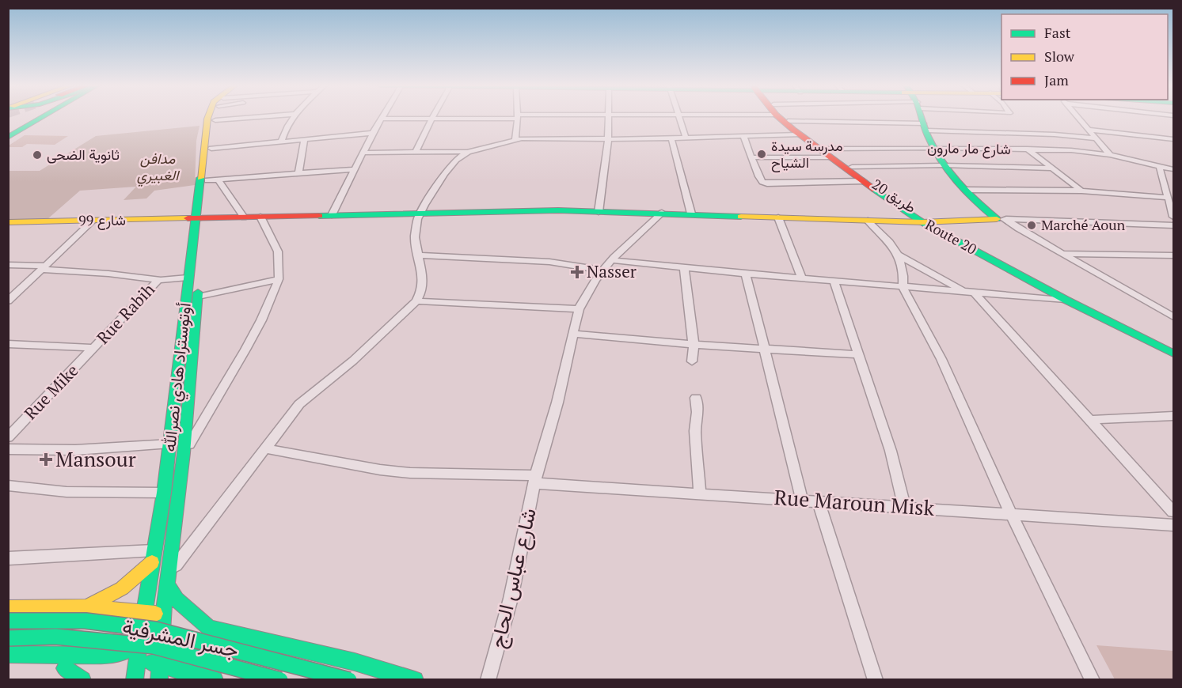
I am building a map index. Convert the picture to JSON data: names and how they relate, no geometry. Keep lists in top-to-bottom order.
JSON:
{
  "streets": {
    "main road": [
      "طريق 20",
      "شارع 99",
      "Route 20",
      "أوتوستراد هادي نصرالله",
      "جسر المشرفية"
    ],
    "street": [
      "شارع مار مارون",
      "Rue Rabih",
      "Rue Mike",
      "Rue Maroun Misk",
      "شارع عباس الحاج"
    ]
  },
  "crossings": [
    ["شارع مار مارون", "طريق 20"],
    ["شارع مار مارون", "Route 20"],
    ["طريق 20", "شارع 99"],
    ["طريق 20", "Route 20"],
    ["شارع 99", "Route 20"],
    ["شارع 99", "أوتوستراد هادي نصرالله"],
    ["شارع 99", "شارع عباس الحاج"],
    ["Rue Rabih", "Rue Mike"],
    ["Rue Maroun Misk", "شارع عباس الحاج"]
  ],
  "parks": ["مدافن الغبيري"],
  "places": {
    "other": ["مدرسة سيدة الشياح", "ثانوية الضحى", "Marché Aoun"],
    "health": ["Nasser", "Mansour"]
  },
  "legend": ["Fast", "Slow", "Jam"]
}
